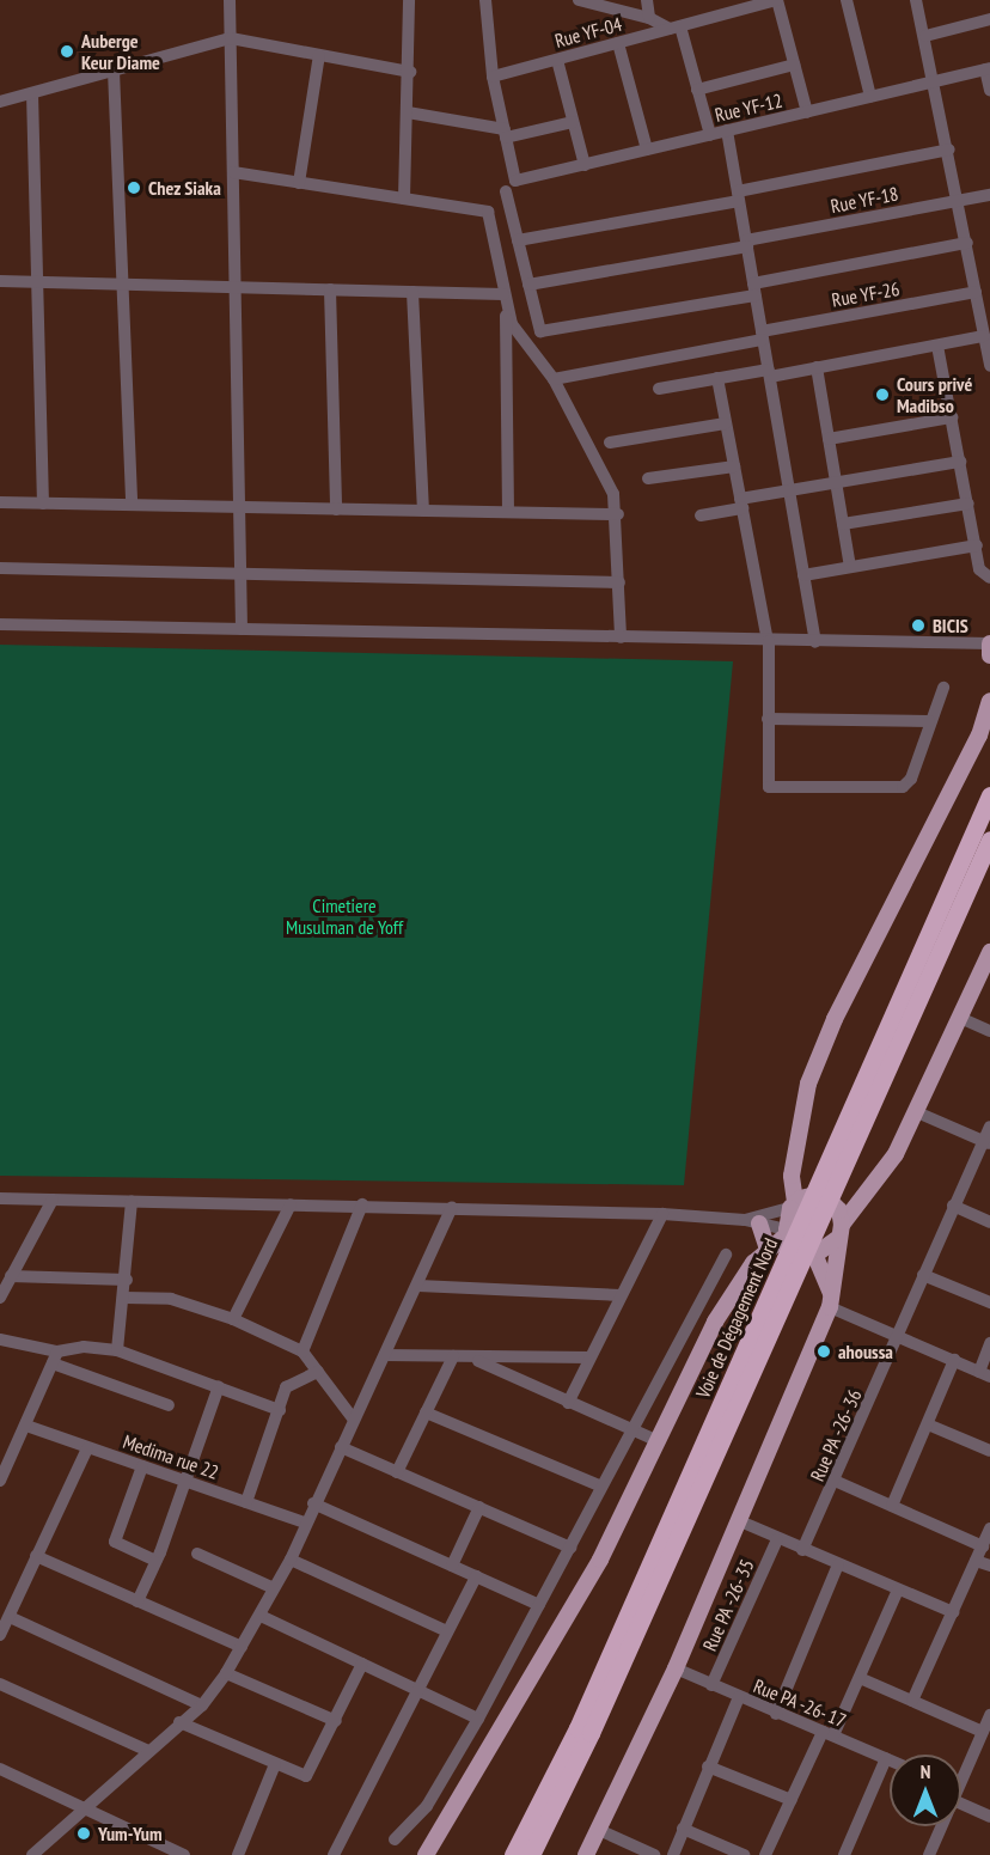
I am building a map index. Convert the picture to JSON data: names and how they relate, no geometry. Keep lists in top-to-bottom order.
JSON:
{
  "streets": {
    "highway": ["Voie de Dégagement Nord"],
    "street": [
      "Rue YF-04",
      "Rue YF-12",
      "Rue YF-18",
      "Rue YF-26",
      "Rue PA -26- 36",
      "Medima rue 22",
      "Rue PA -26- 35",
      "Rue PA -26- 17"
    ]
  },
  "crossings": [
    ["Rue PA -26- 35", "Rue PA -26- 17"]
  ],
  "parks": ["Cimetiere Musulman de Yoff"],
  "places": [
    "Auberge Keur Diame",
    "Chez Siaka",
    "Cours privé Madibso",
    "BICIS",
    "ahoussa",
    "Yum-Yum"
  ],
  "north": "top"
}
